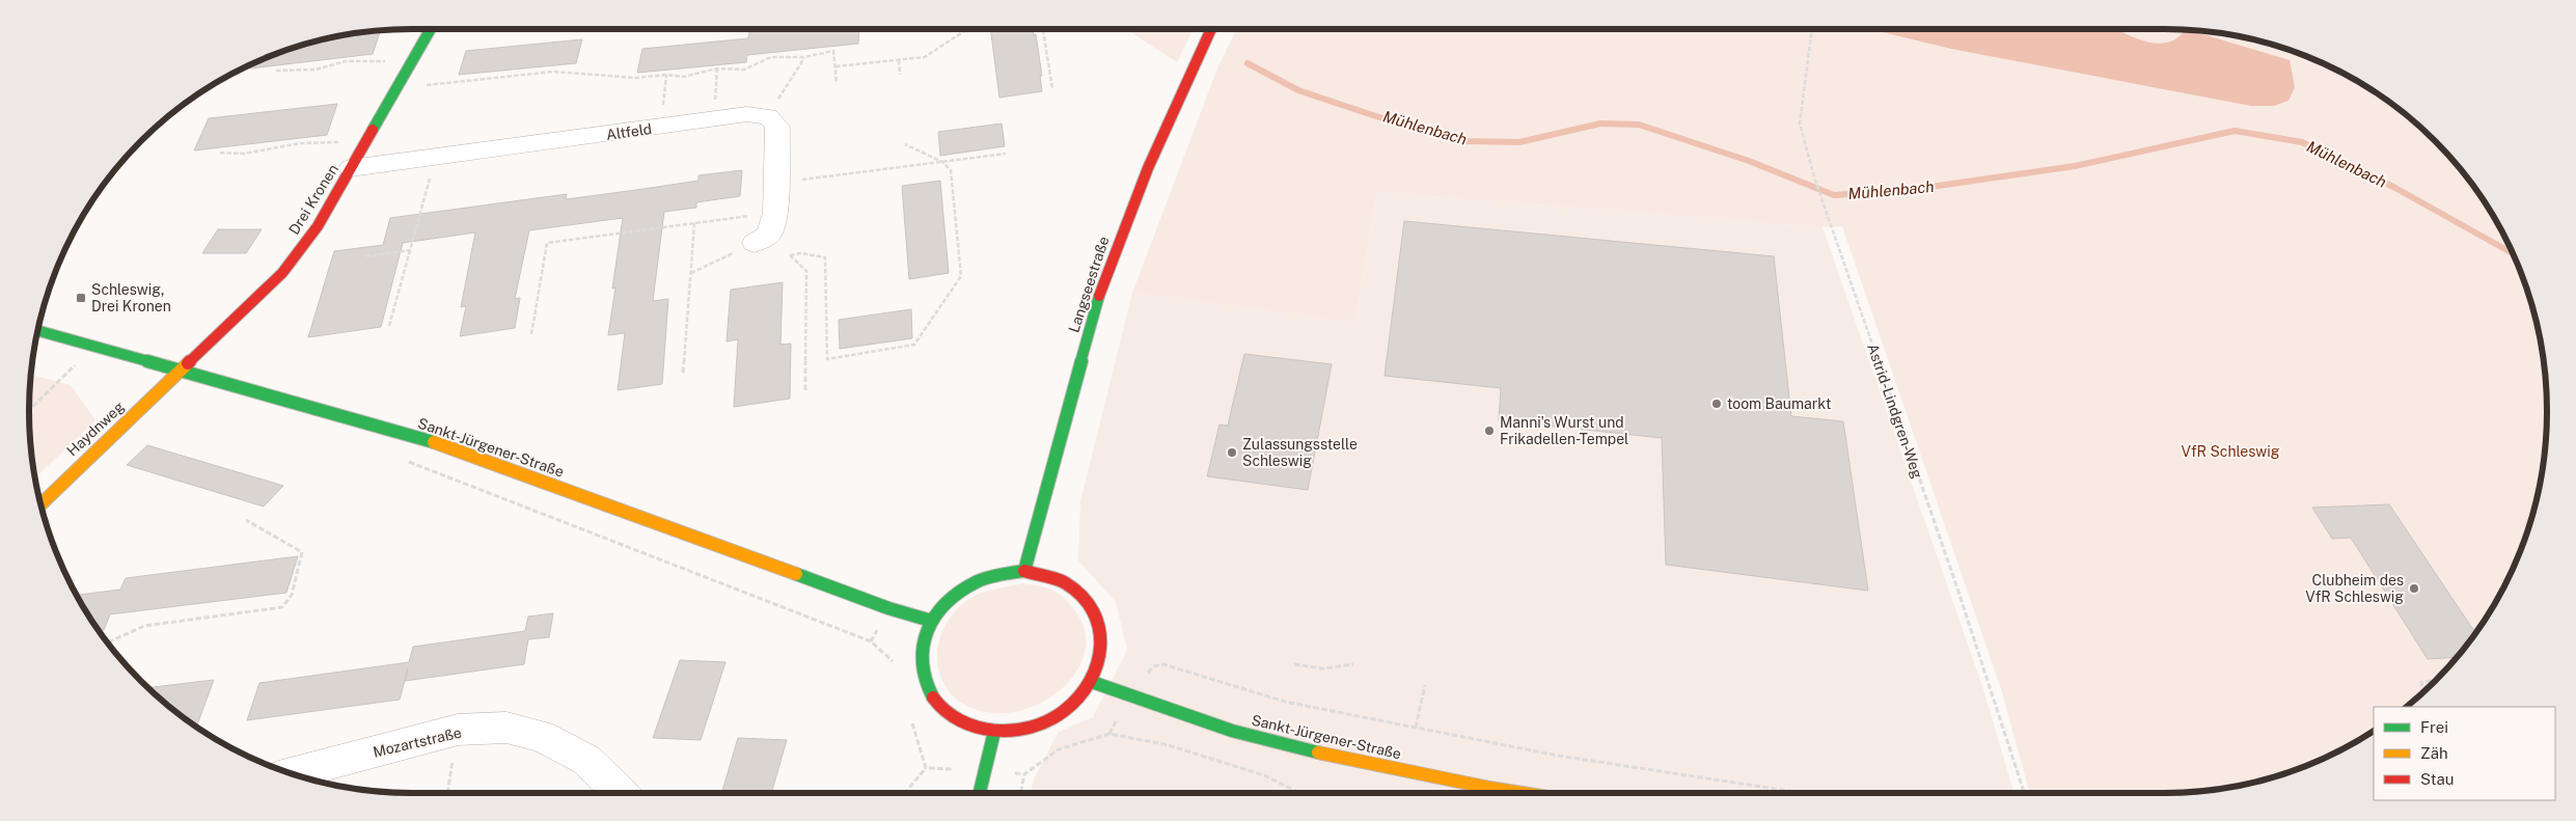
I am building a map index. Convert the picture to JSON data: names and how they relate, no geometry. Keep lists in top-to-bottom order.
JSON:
{
  "streets": {
    "street": [
      "Altfeld",
      "Drei Kronen",
      "Langseestraße",
      "Haydnweg",
      "Sankt-Jürgener-Straße",
      "Mozartstraße"
    ],
    "path": ["Astrid-Lindgren-Weg"]
  },
  "crossings": [
    ["Altfeld", "Drei Kronen"],
    ["Drei Kronen", "Haydnweg"],
    ["Drei Kronen", "Sankt-Jürgener-Straße"],
    ["Langseestraße", "Sankt-Jürgener-Straße"],
    ["Haydnweg", "Sankt-Jürgener-Straße"]
  ],
  "water": ["Mühlenbach"],
  "parks": ["VfR Schleswig"],
  "places": {
    "transit": ["Schleswig, Drei Kronen"],
    "other": [
      "toom Baumarkt",
      "Manni's Wurst und Frikadellen-Tempel",
      "Zulassungsstelle Schleswig",
      "Clubheim des VfR Schleswig"
    ]
  },
  "legend": ["Frei", "Zäh", "Stau"]
}
